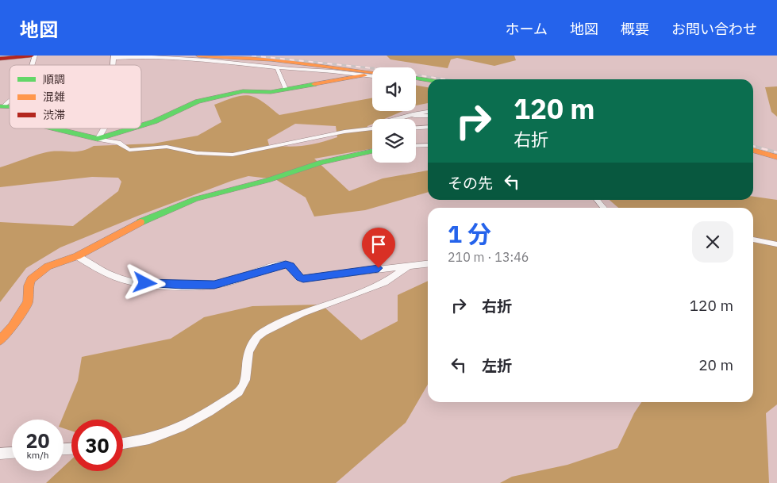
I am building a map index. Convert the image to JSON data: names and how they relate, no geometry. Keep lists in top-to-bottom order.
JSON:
{
  "legend": ["順調", "混雑", "渋滞"],
  "page": {
    "header": "地図",
    "nav": [
      "ホーム",
      "地図",
      "概要",
      "お問い合わせ"
    ],
    "turn": ["120 m", "右折"],
    "then": "その先",
    "heading": ["1 分", "210 m · 13:46"],
    "list": [
      {
        "name": "右折",
        "value": "120 m"
      },
      {
        "name": "左折",
        "value": "20 m"
      }
    ],
    "speed": "20 km/h",
    "limit": "30"
  }
}
